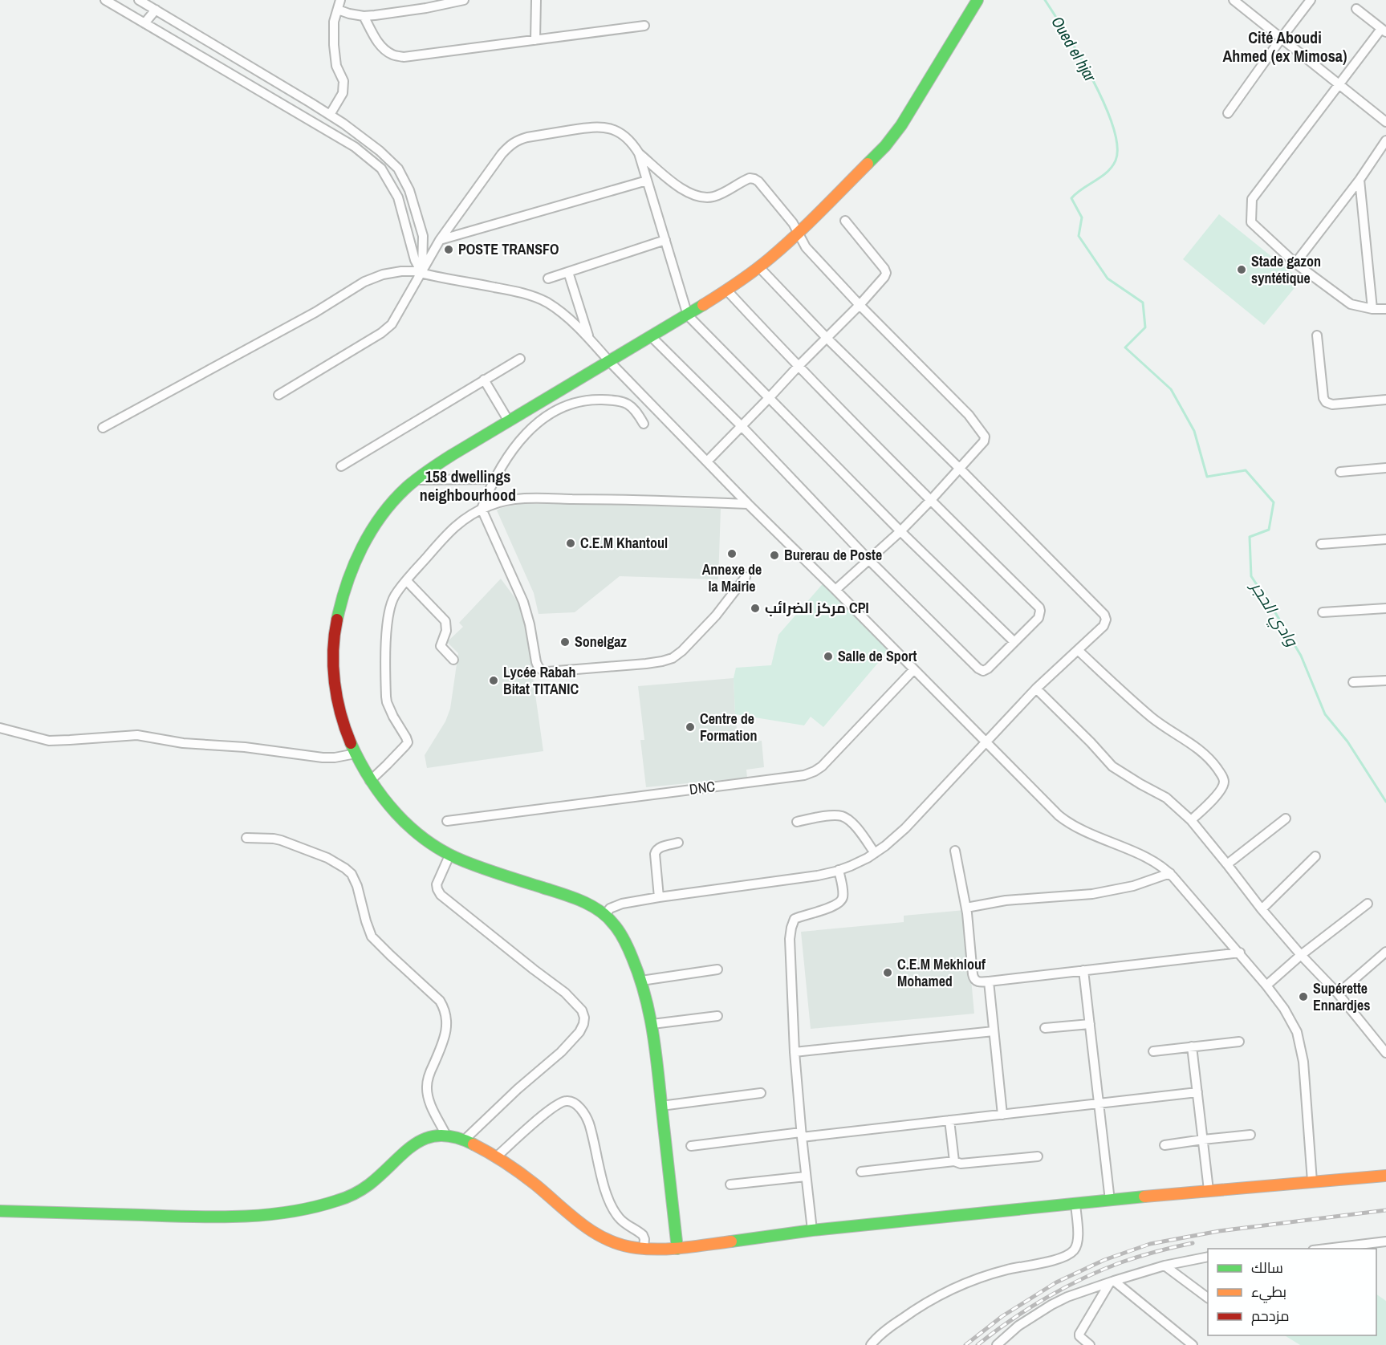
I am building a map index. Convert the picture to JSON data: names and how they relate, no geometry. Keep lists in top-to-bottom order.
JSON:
{
  "streets": {
    "street": ["DNC"]
  },
  "districts": ["Cité Aboudi Ahmed (ex Mimosa)", "158 dwellings neighbourhood"],
  "water": ["Oued el hjar", "وادي الحجر"],
  "places": [
    "POSTE TRANSFO",
    "Stade gazon syntétique",
    "C.E.M Khantoul",
    "Annexe de la Mairie",
    "Burerau de Poste",
    "مركز الضرائب CPI",
    "Sonelgaz",
    "Salle de Sport",
    "Lycée Rabah Bitat TITANIC",
    "Centre de Formation",
    "C.E.M Mekhlouf Mohamed",
    "Supérette Ennardjes"
  ],
  "legend": ["سالك", "بطيء", "مزدحم"]
}
